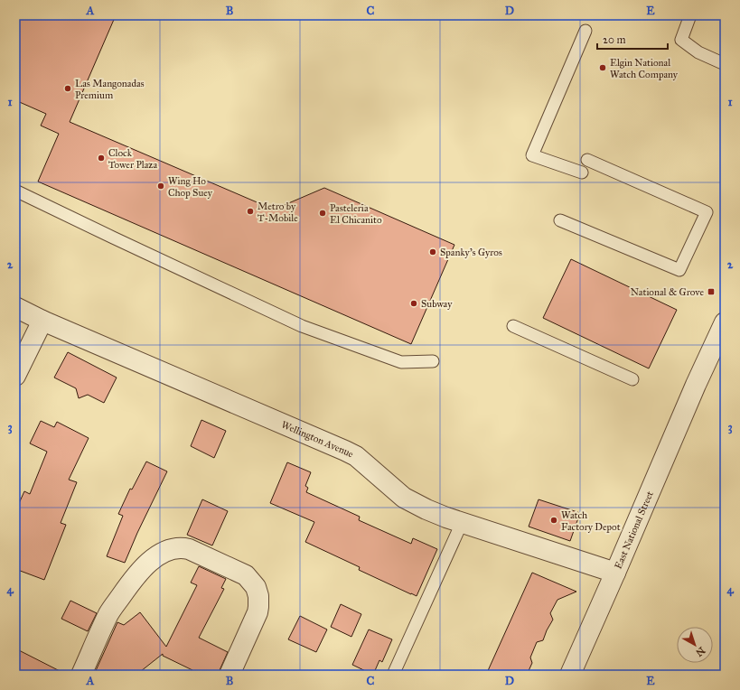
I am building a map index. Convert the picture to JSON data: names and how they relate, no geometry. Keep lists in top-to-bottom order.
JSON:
{
  "streets": {
    "street": ["Wellington Avenue", "East National Street"]
  },
  "crossings": [
    ["Wellington Avenue", "East National Street"]
  ],
  "places": {
    "other": [
      "Elgin National Watch Company",
      "Las Mangonadas Premium",
      "Clock Tower Plaza",
      "Wing Ho Chop Suey",
      "Metro by T-Mobile",
      "Pasteleria El Chicanito",
      "Spanky's Gyros",
      "Subway",
      "Watch Factory Depot"
    ],
    "transit": ["National & Grove"]
  },
  "scale_bar": "20 m",
  "north": "bottom right",
  "grid": {
    "columns": [
      "A",
      "B",
      "C",
      "D",
      "E"
    ],
    "rows": [
      "1",
      "2",
      "3",
      "4"
    ]
  }
}
